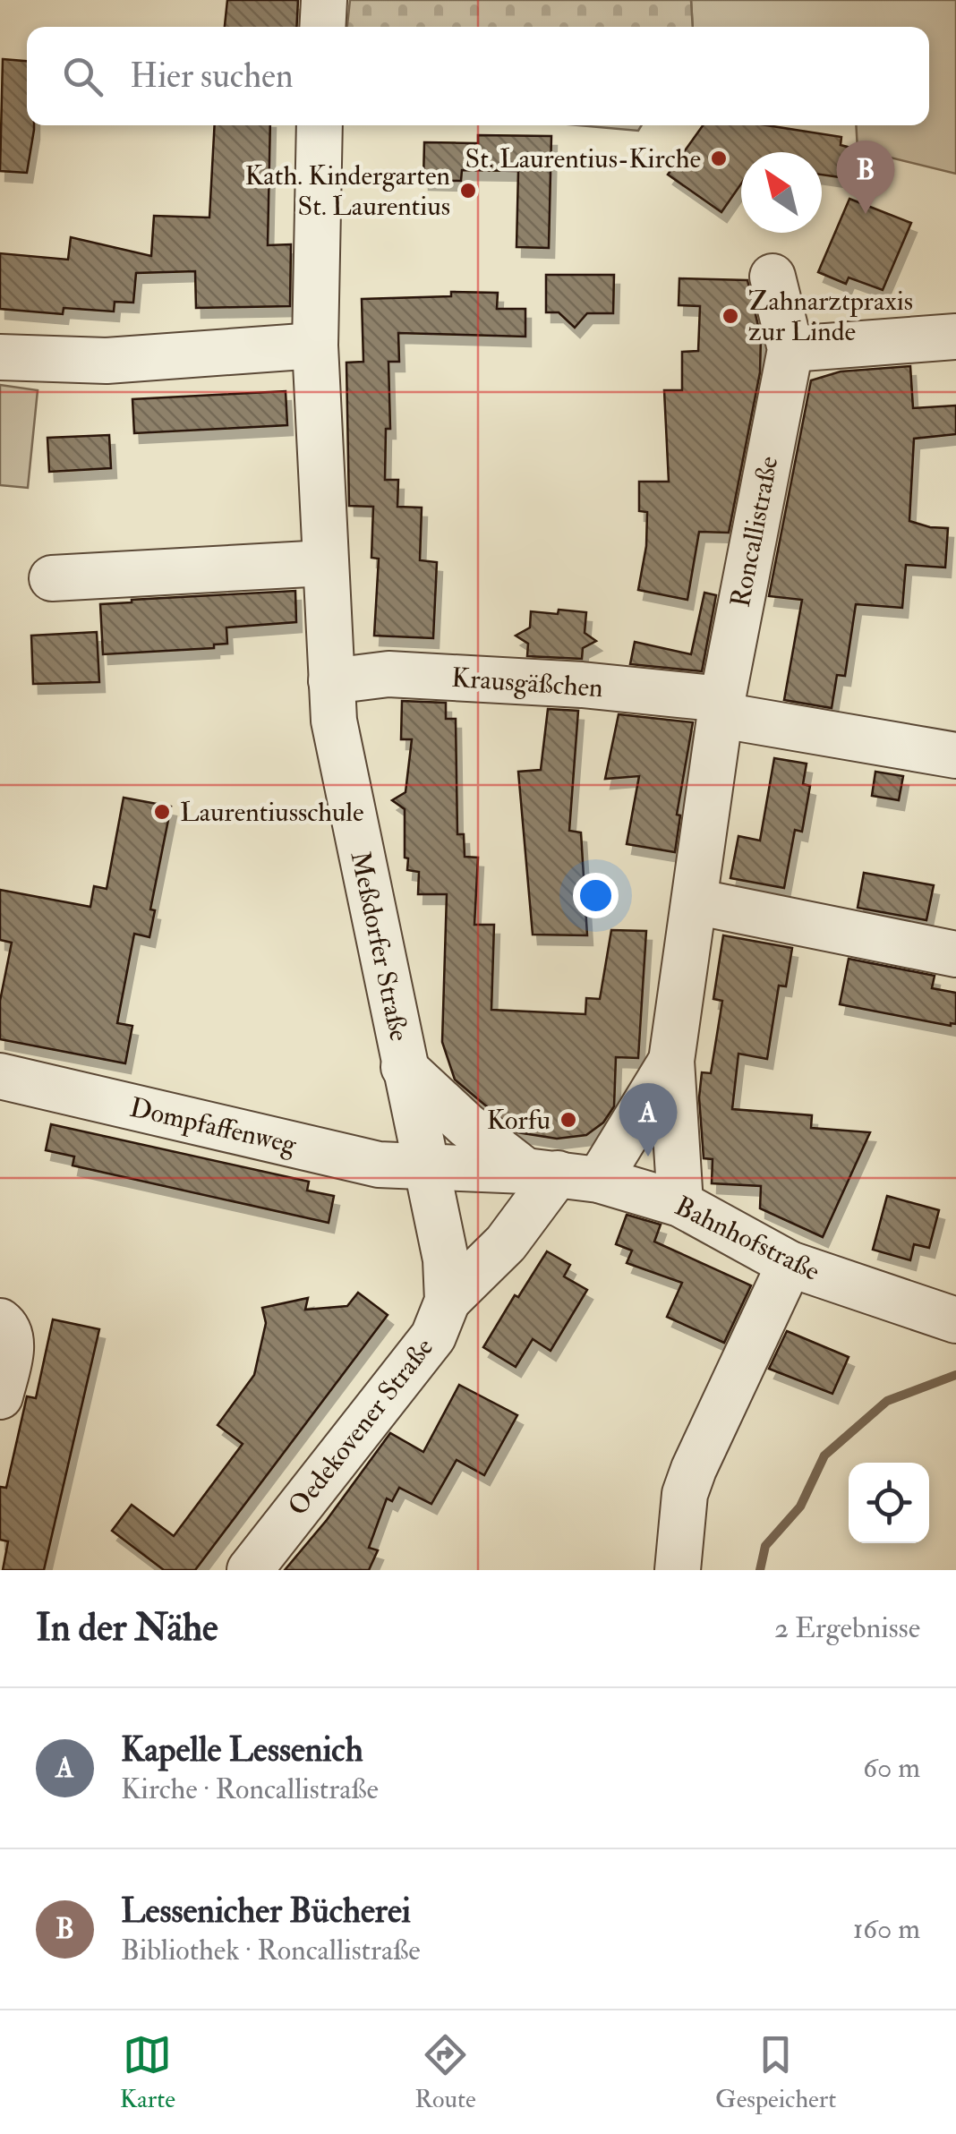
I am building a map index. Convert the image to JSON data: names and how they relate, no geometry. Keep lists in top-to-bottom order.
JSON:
{
  "streets": {
    "street": [
      "Roncallistraße",
      "Krausgäßchen",
      "Meßdorfer Straße",
      "Dompfaffenweg",
      "Bahnhofstraße",
      "Oedekovener Straße"
    ]
  },
  "crossings": [
    ["Roncallistraße", "Krausgäßchen"],
    ["Roncallistraße", "Bahnhofstraße"],
    ["Roncallistraße", "Oedekovener Straße"],
    ["Krausgäßchen", "Meßdorfer Straße"],
    ["Meßdorfer Straße", "Dompfaffenweg"],
    ["Meßdorfer Straße", "Bahnhofstraße"],
    ["Meßdorfer Straße", "Oedekovener Straße"],
    ["Dompfaffenweg", "Bahnhofstraße"],
    ["Dompfaffenweg", "Oedekovener Straße"],
    ["Bahnhofstraße", "Oedekovener Straße"]
  ],
  "places": [
    "St. Laurentius-Kirche",
    "Kath. Kindergarten St. Laurentius",
    "Zahnarztpraxis zur Linde",
    "Laurentiusschule",
    "Korfu"
  ],
  "north": "top left",
  "page": {
    "search": "Hier suchen",
    "pins": ["B", "A"],
    "heading": ["In der Nähe", "2 Ergebnisse"],
    "list": [
      {
        "mark": "A",
        "name": "Kapelle Lessenich",
        "note": "Kirche · Roncallistraße",
        "value": "60 m"
      },
      {
        "mark": "B",
        "name": "Lessenicher Bücherei",
        "note": "Bibliothek · Roncallistraße",
        "value": "160 m"
      }
    ],
    "nav": ["Karte", "Route", "Gespeichert"]
  }
}
